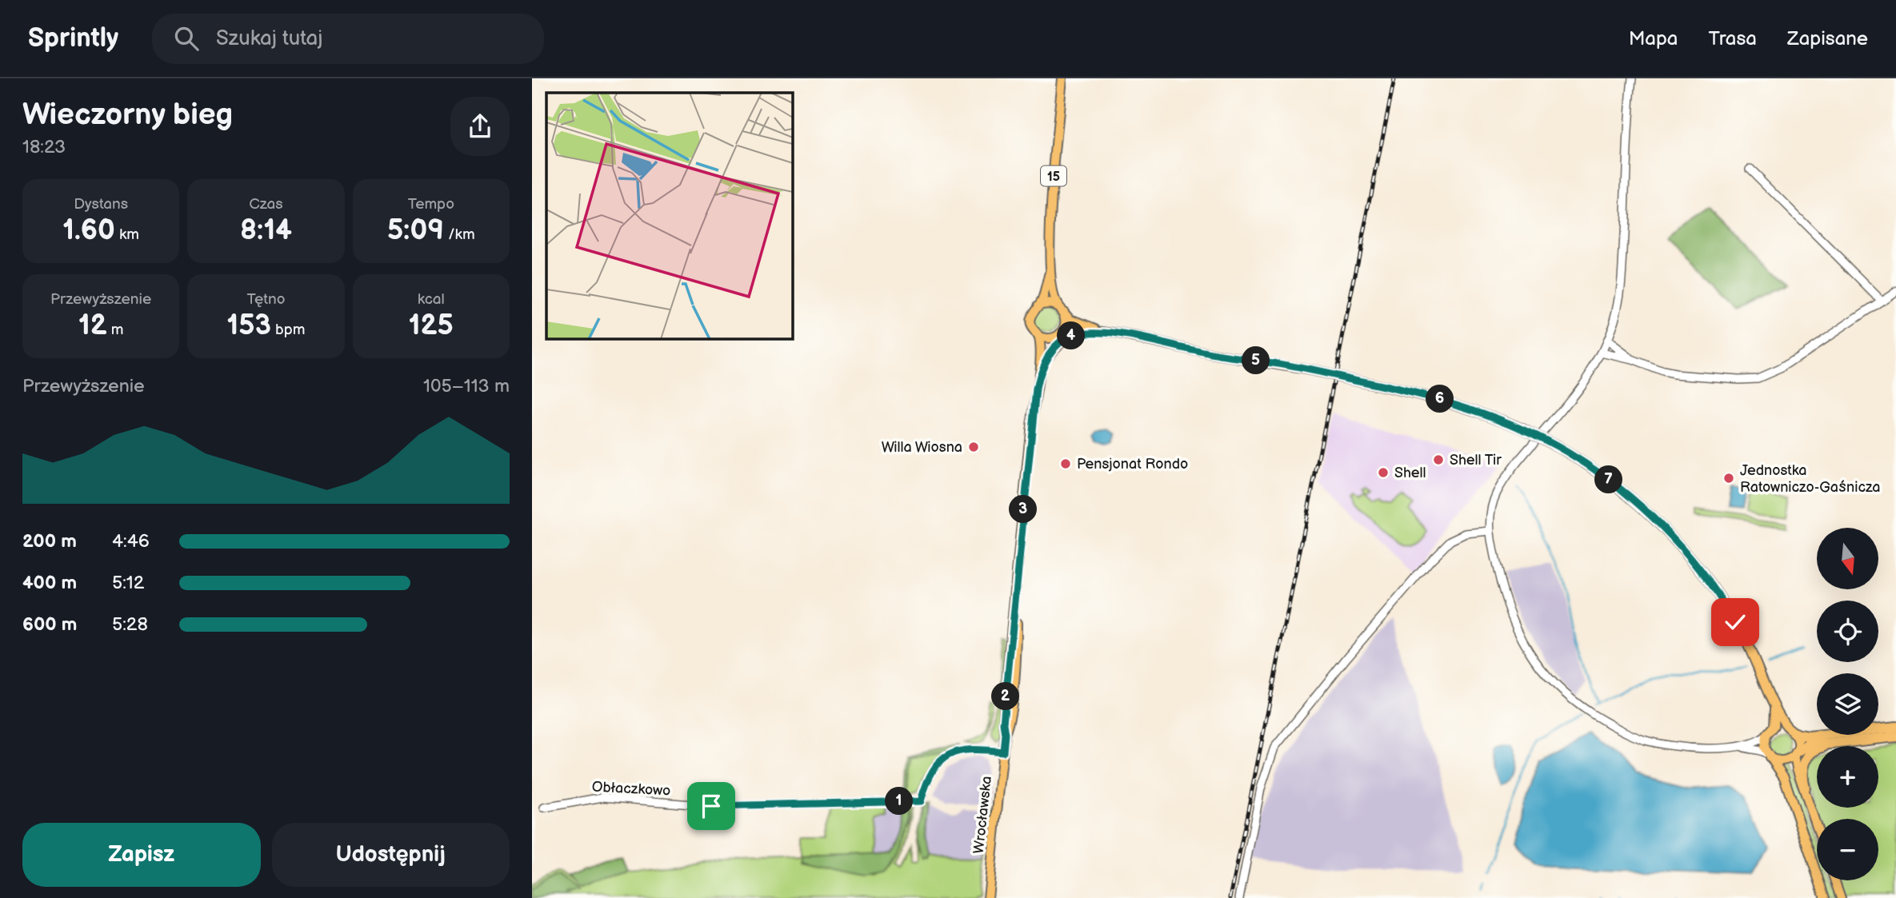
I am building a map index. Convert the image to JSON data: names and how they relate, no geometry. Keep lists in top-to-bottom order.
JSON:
{
  "streets": {
    "main road": ["15", "Wrocławska"],
    "street": ["Obłaczkowo"]
  },
  "crossings": [
    ["15", "Wrocławska"],
    ["Obłaczkowo", "Wrocławska"]
  ],
  "places": [
    "Willa Wiosna",
    "Shell Tir",
    "Pensjonat Rondo",
    "Shell",
    "Jednostka Ratowniczo-Gaśnicza"
  ],
  "north": "bottom",
  "page": {
    "header": "Sprintly",
    "search": "Szukaj tutaj",
    "nav": ["Mapa", "Trasa", "Zapisane"],
    "heading": ["Wieczorny bieg", "18:23"],
    "stats": [
      ["Dystans", "1.60 km"],
      ["Czas", "8:14"],
      ["Tempo", "5:09 /km"],
      ["Przewyższenie", "12 m"],
      ["Tętno", "153 bpm"],
      ["kcal", "125"]
    ],
    "pins": [
      "4",
      "5",
      "6",
      "7",
      "3",
      "2",
      "1"
    ],
    "chart": ["Przewyższenie", "105–113 m"],
    "list": [
      {
        "name": "200 m",
        "note": "4:46"
      },
      {
        "name": "400 m",
        "note": "5:12"
      },
      {
        "name": "600 m",
        "note": "5:28"
      }
    ],
    "map_buttons": ["+", "−"],
    "buttons": ["Zapisz", "Udostępnij"]
  }
}
